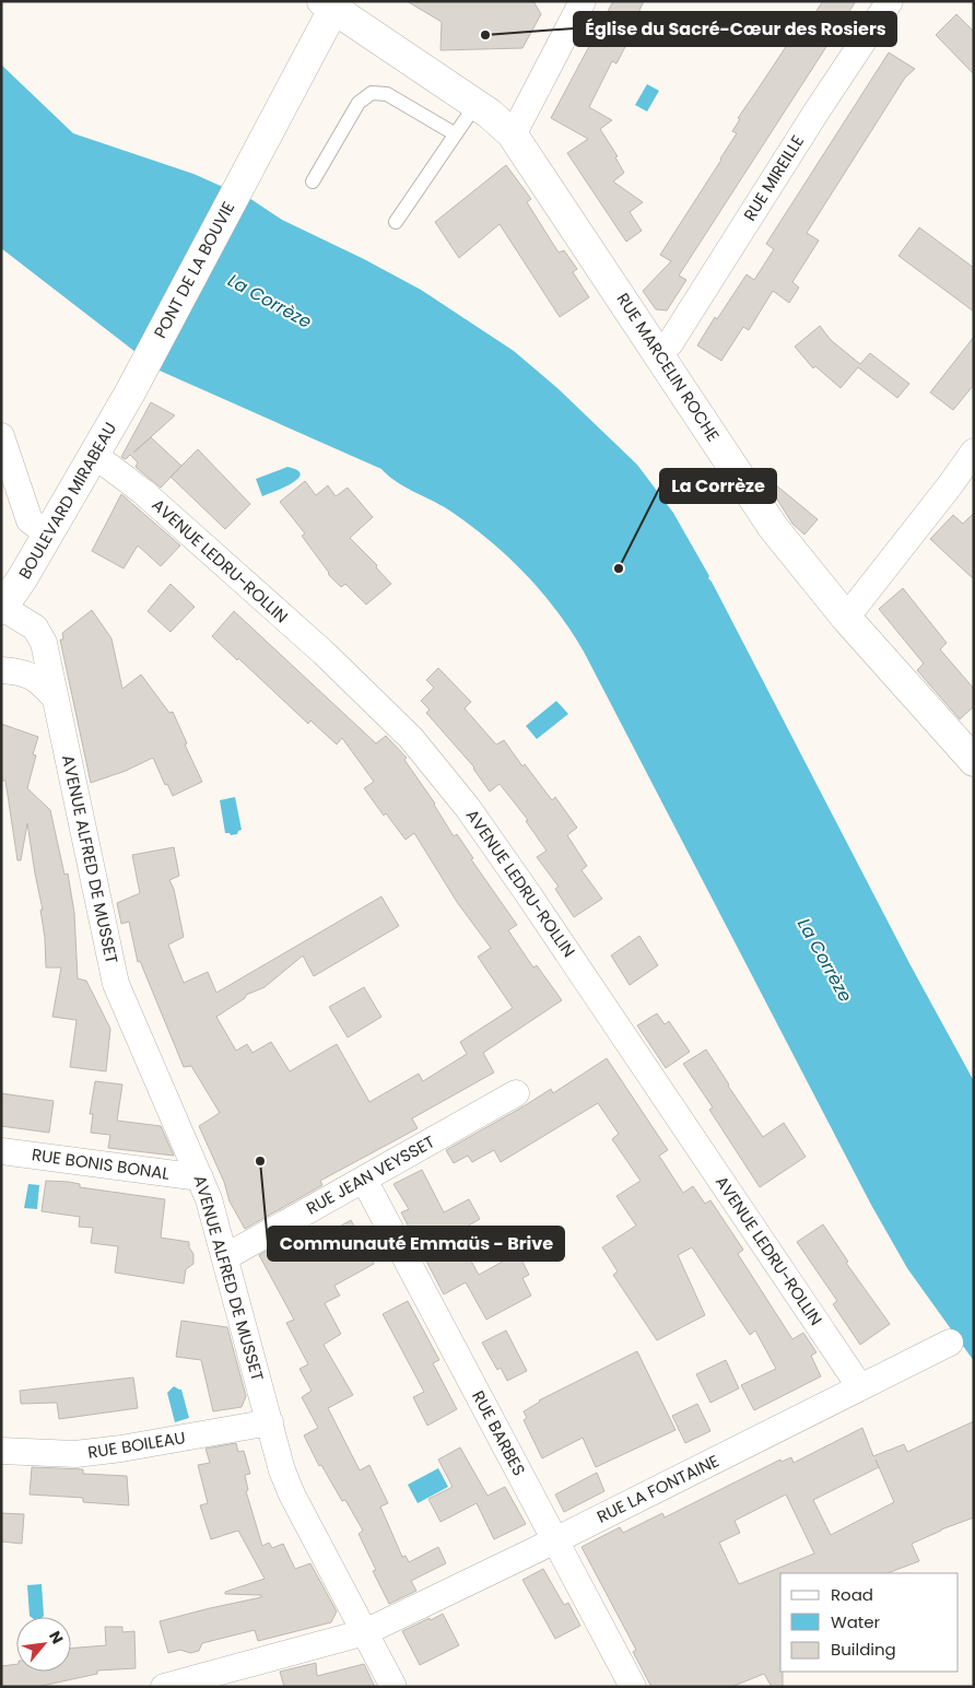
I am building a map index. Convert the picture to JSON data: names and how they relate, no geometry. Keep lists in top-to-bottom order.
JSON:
{
  "streets": {
    "main road": ["PONT DE LA BOUVIE", "RUE MARCELIN ROCHE", "BOULEVARD MIRABEAU"],
    "street": [
      "RUE MIREILLE",
      "AVENUE LEDRU-ROLLIN",
      "AVENUE ALFRED DE MUSSET",
      "RUE BONIS BONAL",
      "RUE JEAN VEYSSET",
      "RUE BARBES",
      "RUE BOILEAU",
      "RUE LA FONTAINE"
    ]
  },
  "crossings": [
    ["RUE MIREILLE", "RUE MARCELIN ROCHE"],
    ["PONT DE LA BOUVIE", "RUE MARCELIN ROCHE"],
    ["PONT DE LA BOUVIE", "BOULEVARD MIRABEAU"],
    ["BOULEVARD MIRABEAU", "AVENUE LEDRU-ROLLIN"],
    ["BOULEVARD MIRABEAU", "AVENUE ALFRED DE MUSSET"],
    ["AVENUE LEDRU-ROLLIN", "RUE LA FONTAINE"],
    ["AVENUE ALFRED DE MUSSET", "RUE BONIS BONAL"],
    ["AVENUE ALFRED DE MUSSET", "RUE JEAN VEYSSET"],
    ["AVENUE ALFRED DE MUSSET", "RUE BOILEAU"],
    ["AVENUE ALFRED DE MUSSET", "RUE LA FONTAINE"],
    ["RUE JEAN VEYSSET", "RUE BARBES"],
    ["RUE BARBES", "RUE LA FONTAINE"]
  ],
  "water": ["La Corrèze"],
  "places": ["Église du Sacré-Cœur des Rosiers", "La Corrèze", "Communauté Emmaüs - Brive"],
  "legend": ["Road", "Water", "Building"],
  "north": "top right"
}
